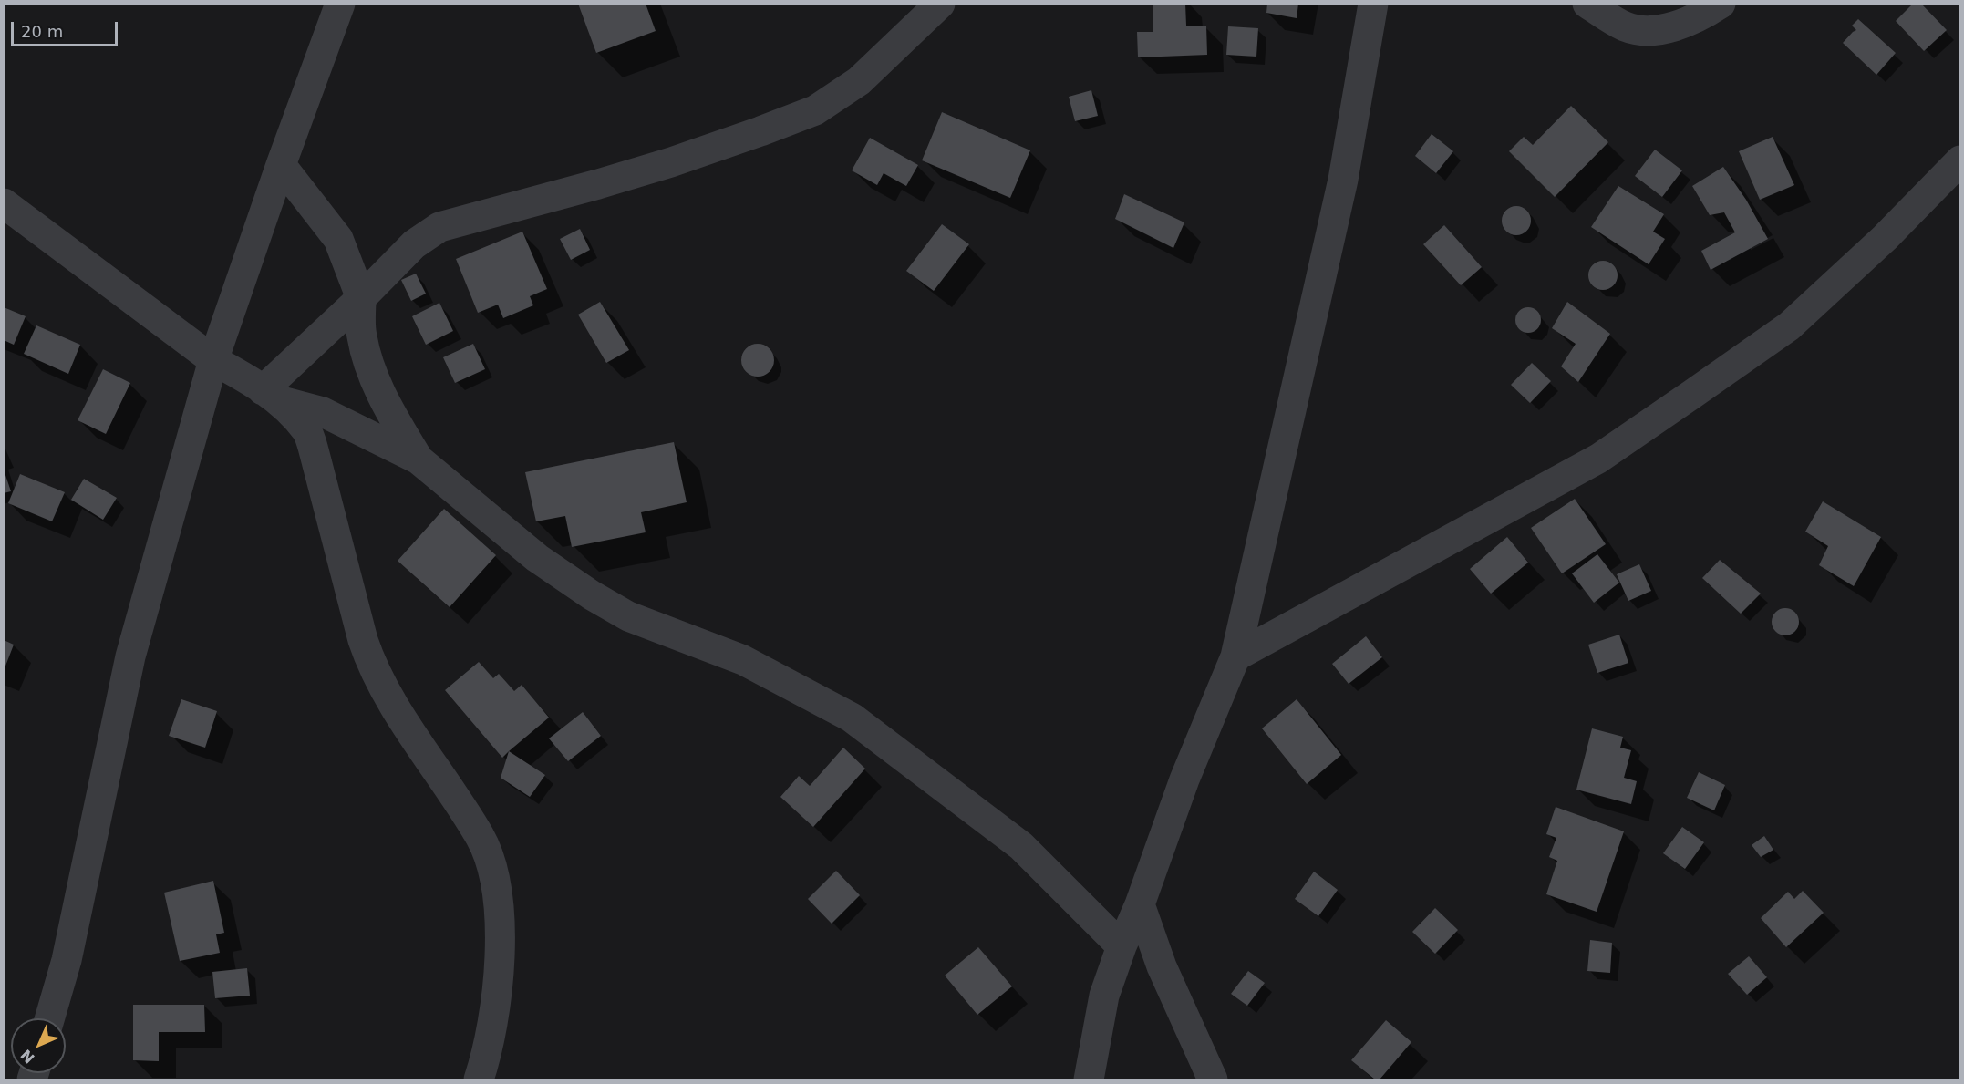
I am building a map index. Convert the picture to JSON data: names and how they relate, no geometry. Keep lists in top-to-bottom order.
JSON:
{
  "scale_bar": "20 m",
  "north": "bottom left"
}
